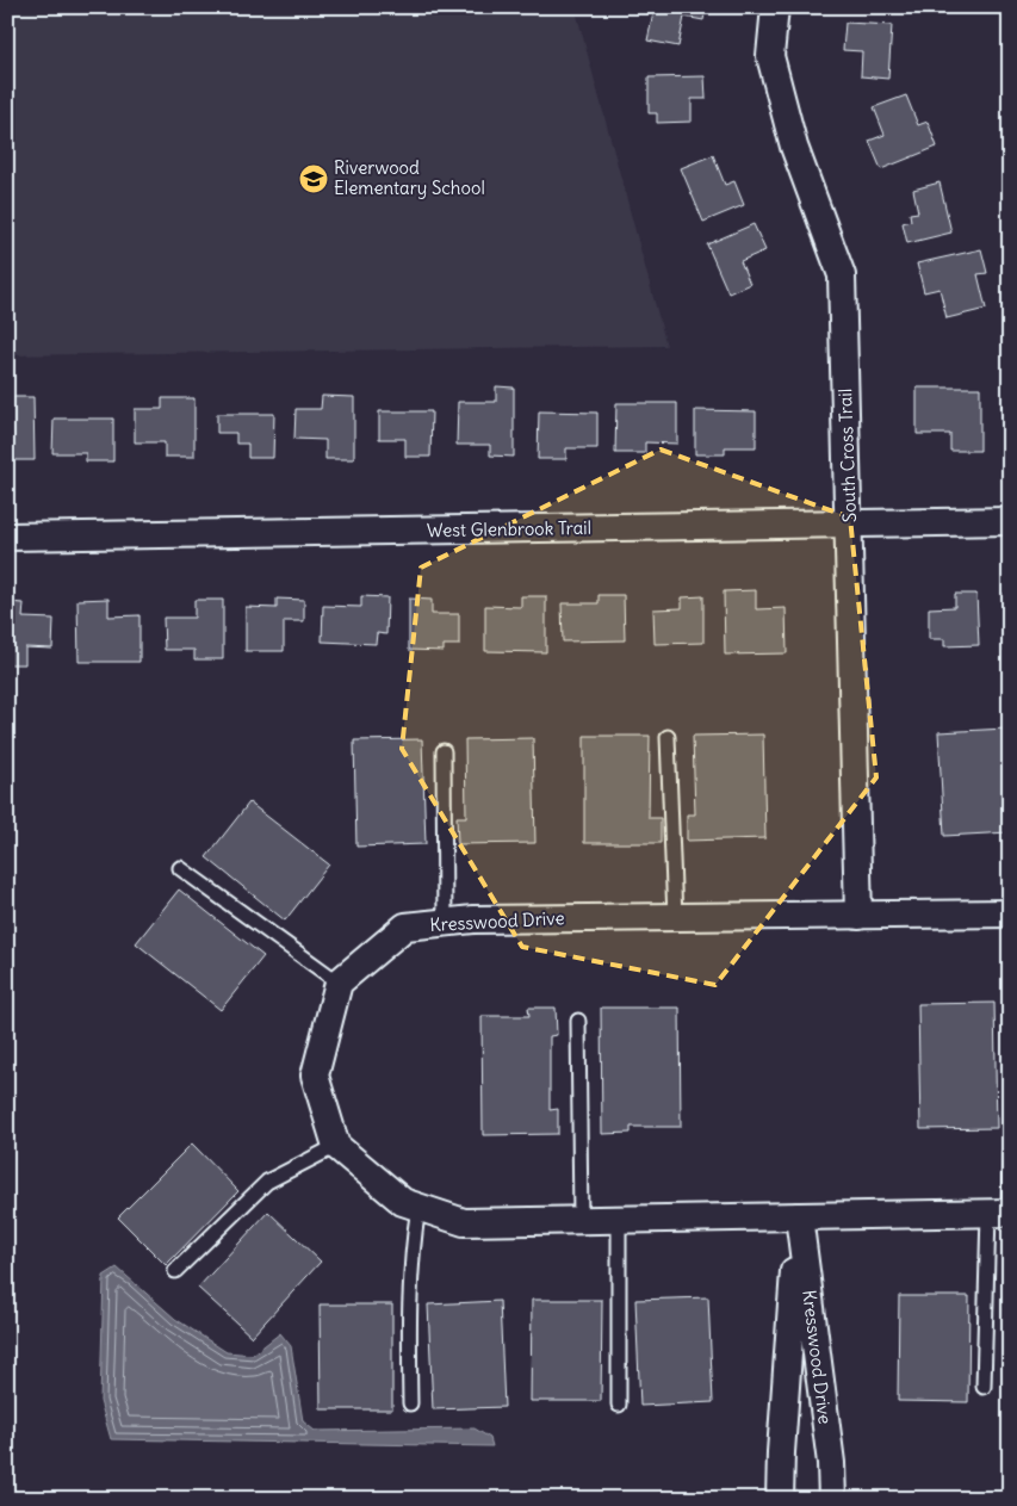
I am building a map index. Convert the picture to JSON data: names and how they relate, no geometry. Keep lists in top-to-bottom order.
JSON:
{
  "streets": {
    "street": ["South Cross Trail", "West Glenbrook Trail", "Kresswood Drive"]
  },
  "crossings": [
    ["South Cross Trail", "West Glenbrook Trail"],
    ["South Cross Trail", "Kresswood Drive"]
  ],
  "places": {
    "school or university": ["Riverwood Elementary School"]
  }
}
